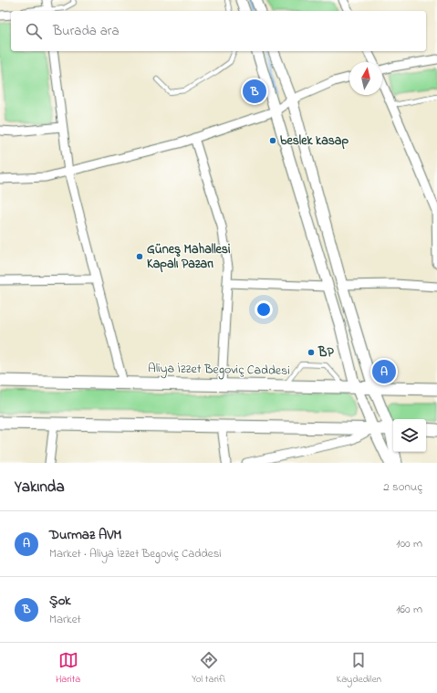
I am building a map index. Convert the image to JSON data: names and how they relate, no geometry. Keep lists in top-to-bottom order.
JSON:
{
  "streets": {
    "main road": ["Aliya İzzet Begoviç Caddesi"]
  },
  "places": ["beslek kasap", "Güneş Mahallesi Kapalı Pazarı", "BP"],
  "north": "top",
  "page": {
    "search": "Burada ara",
    "pins": ["B", "A"],
    "heading": ["Yakında", "2 sonuç"],
    "list": [
      {
        "mark": "A",
        "name": "Durmaz AVM",
        "note": "Market · Aliya İzzet Begoviç Caddesi",
        "value": "100 m"
      },
      {
        "mark": "B",
        "name": "Şok",
        "note": "Market",
        "value": "160 m"
      }
    ],
    "nav": ["Harita", "Yol tarifi", "Kaydedilen"]
  }
}
